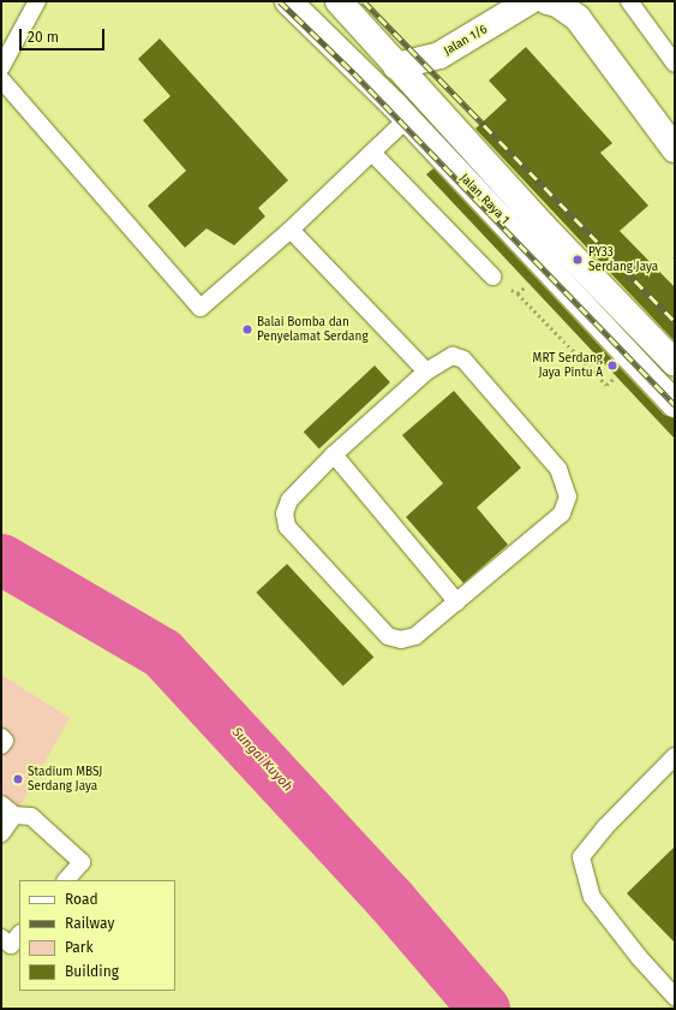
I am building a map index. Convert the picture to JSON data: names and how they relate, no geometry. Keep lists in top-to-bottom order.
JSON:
{
  "streets": {
    "street": ["Jalan 1/6", "Jalan Raya 1"]
  },
  "water": ["Sungai Kuyoh"],
  "places": [
    "PY33 Serdang Jaya",
    "Balai Bomba dan Penyelamat Serdang",
    "MRT Serdang Jaya Pintu A",
    "Stadium MBSJ Serdang Jaya"
  ],
  "legend": [
    "Road",
    "Railway",
    "Park",
    "Building"
  ],
  "scale_bar": "20 m"
}
